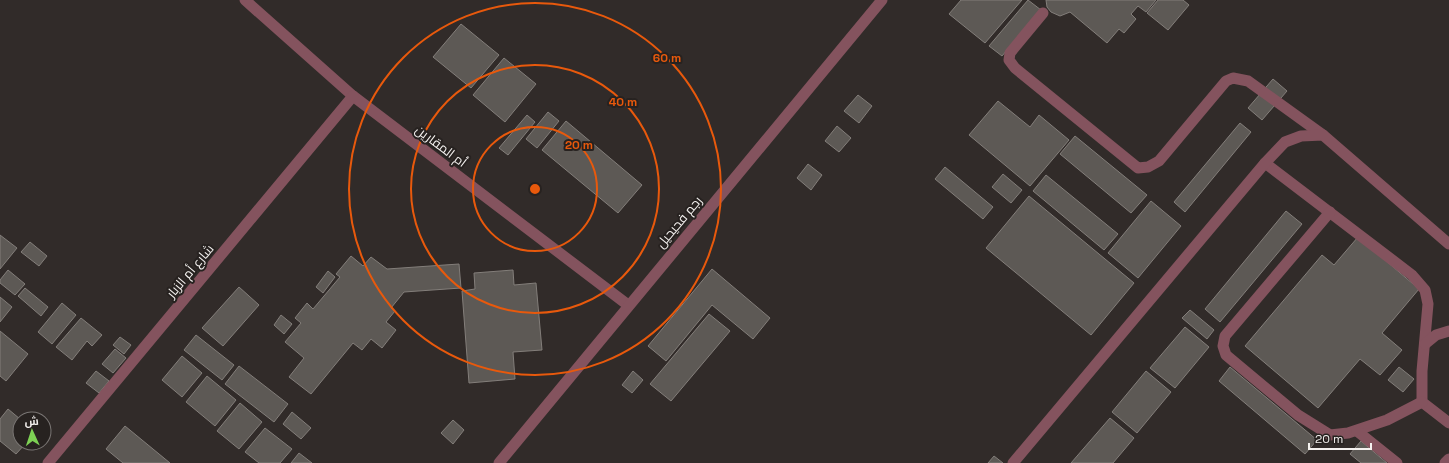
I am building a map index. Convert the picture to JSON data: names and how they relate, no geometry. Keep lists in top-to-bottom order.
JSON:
{
  "streets": {
    "street": ["أم المقارين", "رجم فحيحيل", "شارع أم الزبار"]
  },
  "crossings": [
    ["أم المقارين", "رجم فحيحيل"],
    ["أم المقارين", "شارع أم الزبار"]
  ],
  "scale_bar": "20 m",
  "north": "top",
  "rings": ["60 m", "40 m", "20 m"]
}
